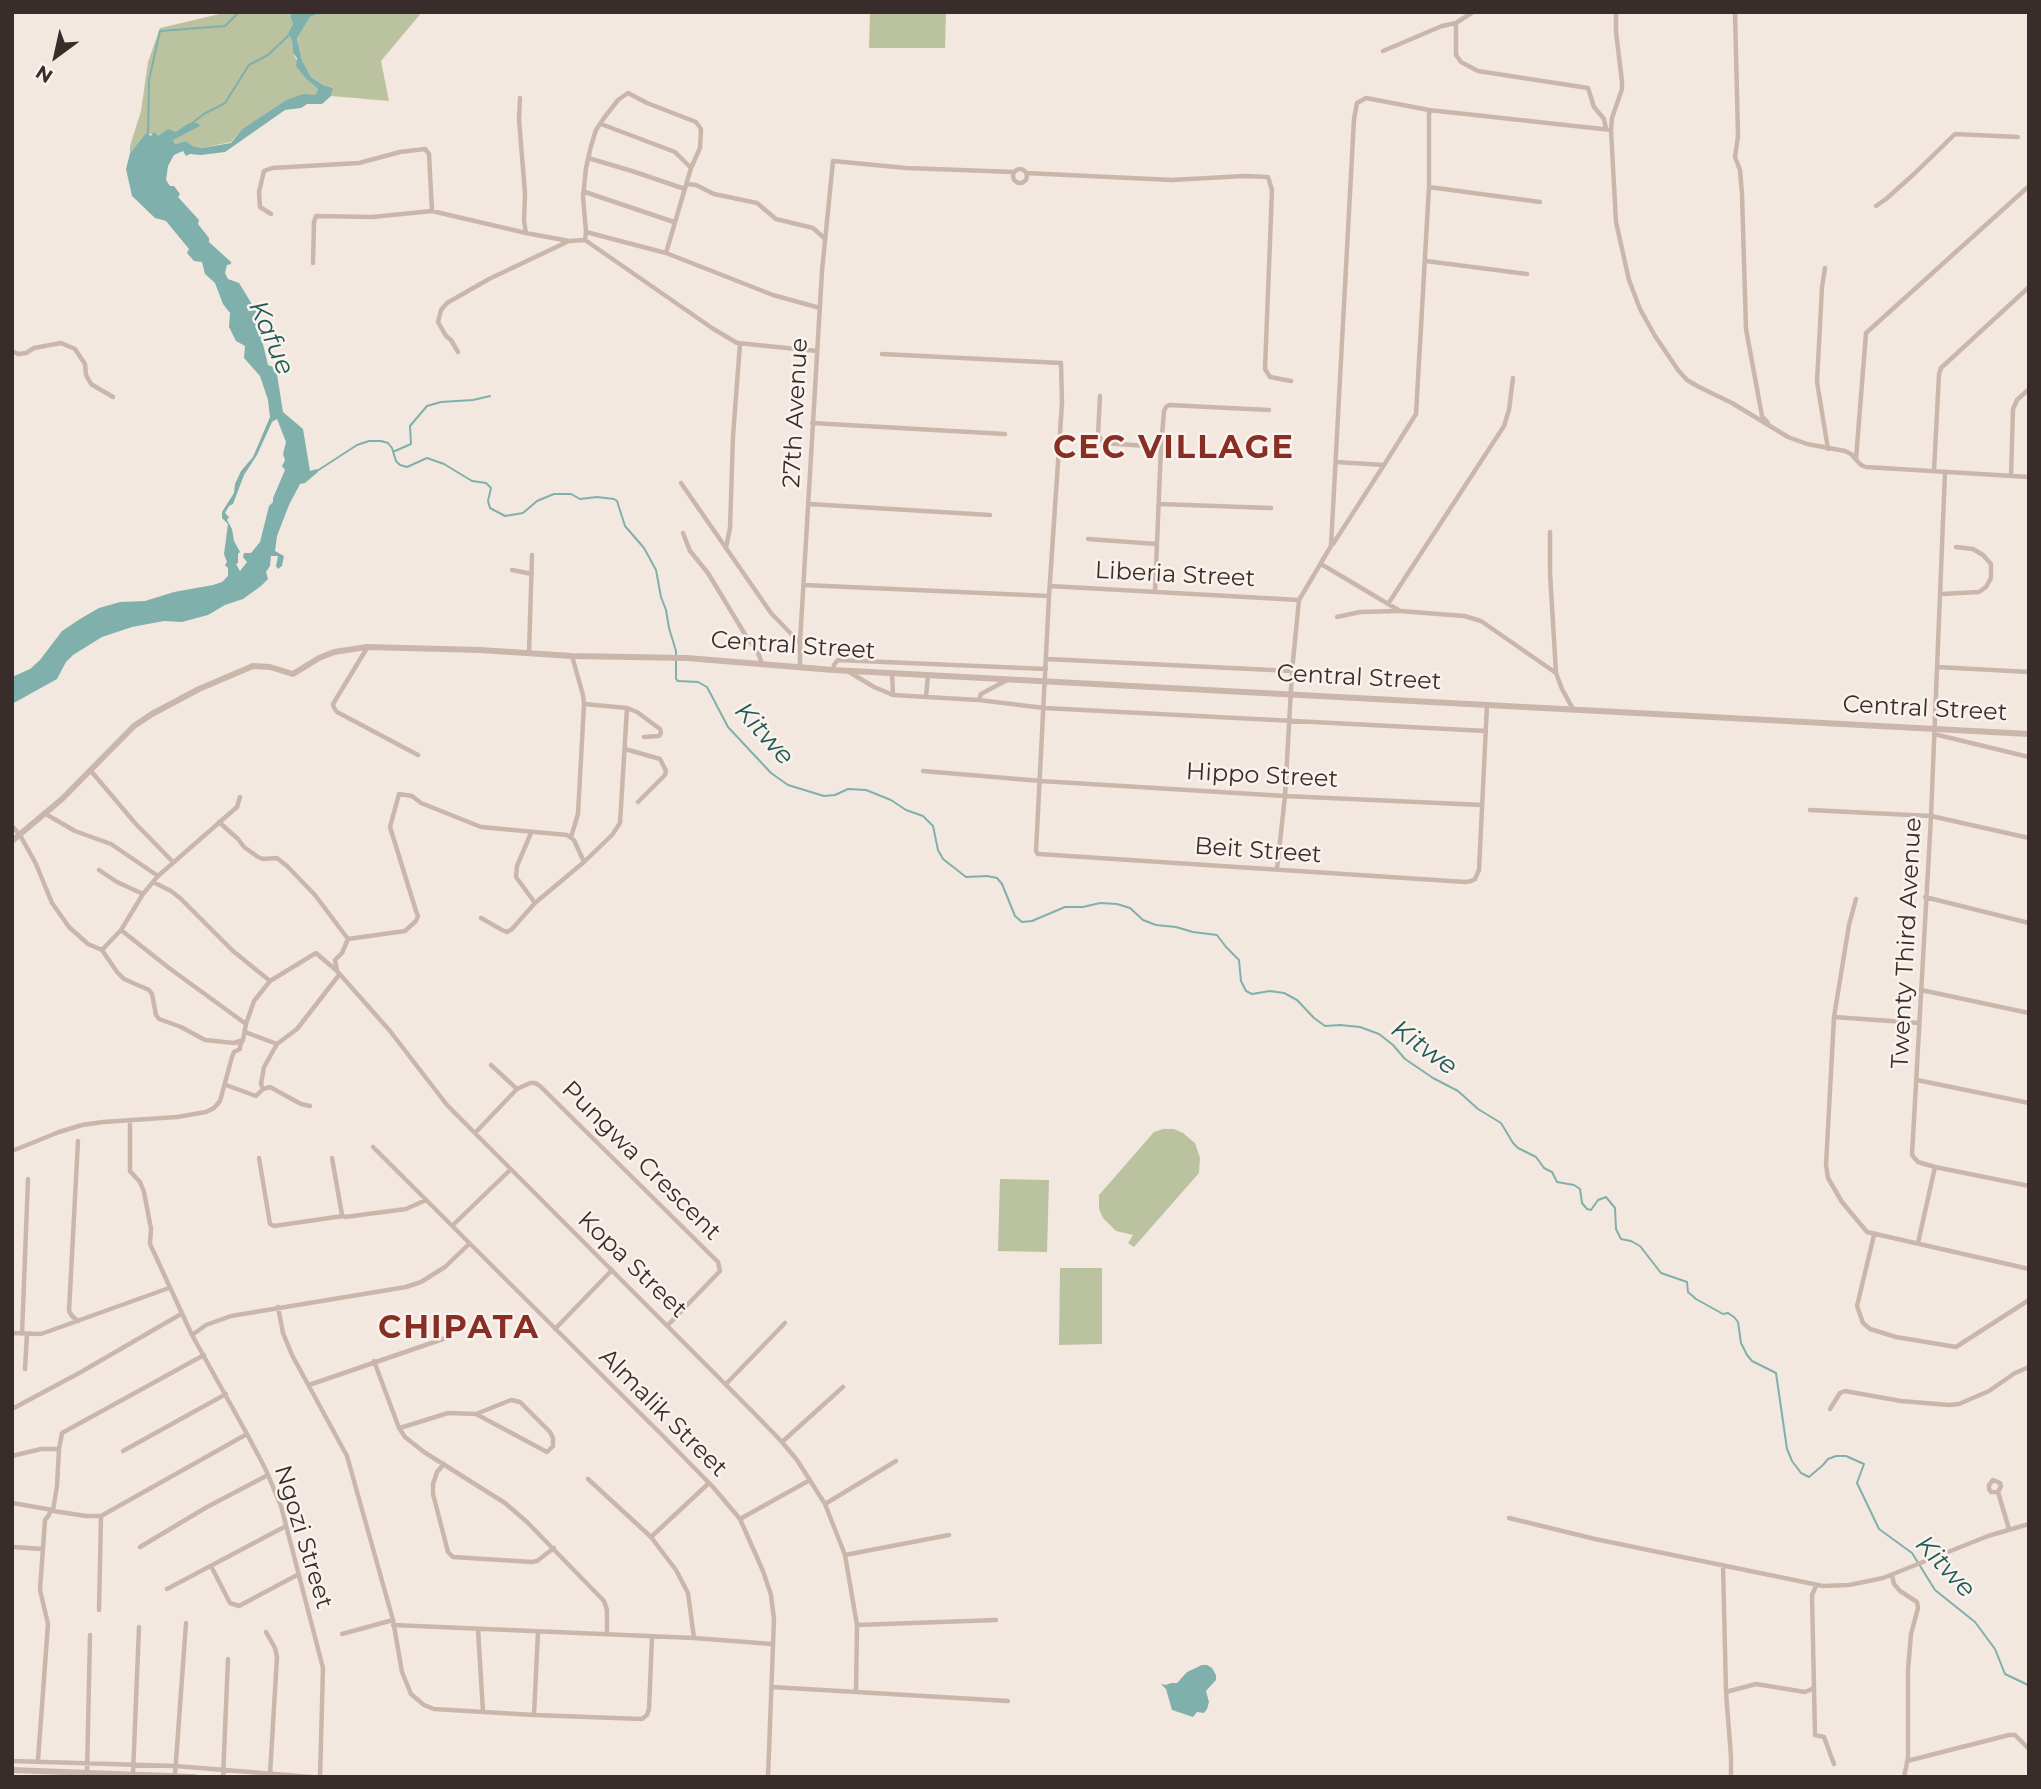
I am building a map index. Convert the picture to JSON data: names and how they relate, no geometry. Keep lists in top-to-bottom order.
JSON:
{
  "streets": {
    "street": [
      "27th Avenue",
      "Liberia Street",
      "Central Street",
      "Hippo Street",
      "Beit Street",
      "Twenty Third Avenue",
      "Pungwa Crescent",
      "Kopa Street",
      "Almalik Street",
      "Ngozi Street"
    ]
  },
  "crossings": [
    ["27th Avenue", "Central Street"],
    ["Central Street", "Twenty Third Avenue"],
    ["Hippo Street", "Beit Street"],
    ["Pungwa Crescent", "Kopa Street"]
  ],
  "districts": ["CEC VILLAGE", "CHIPATA"],
  "water": ["Kafue", "Kitwe"],
  "north": "bottom left"
}
